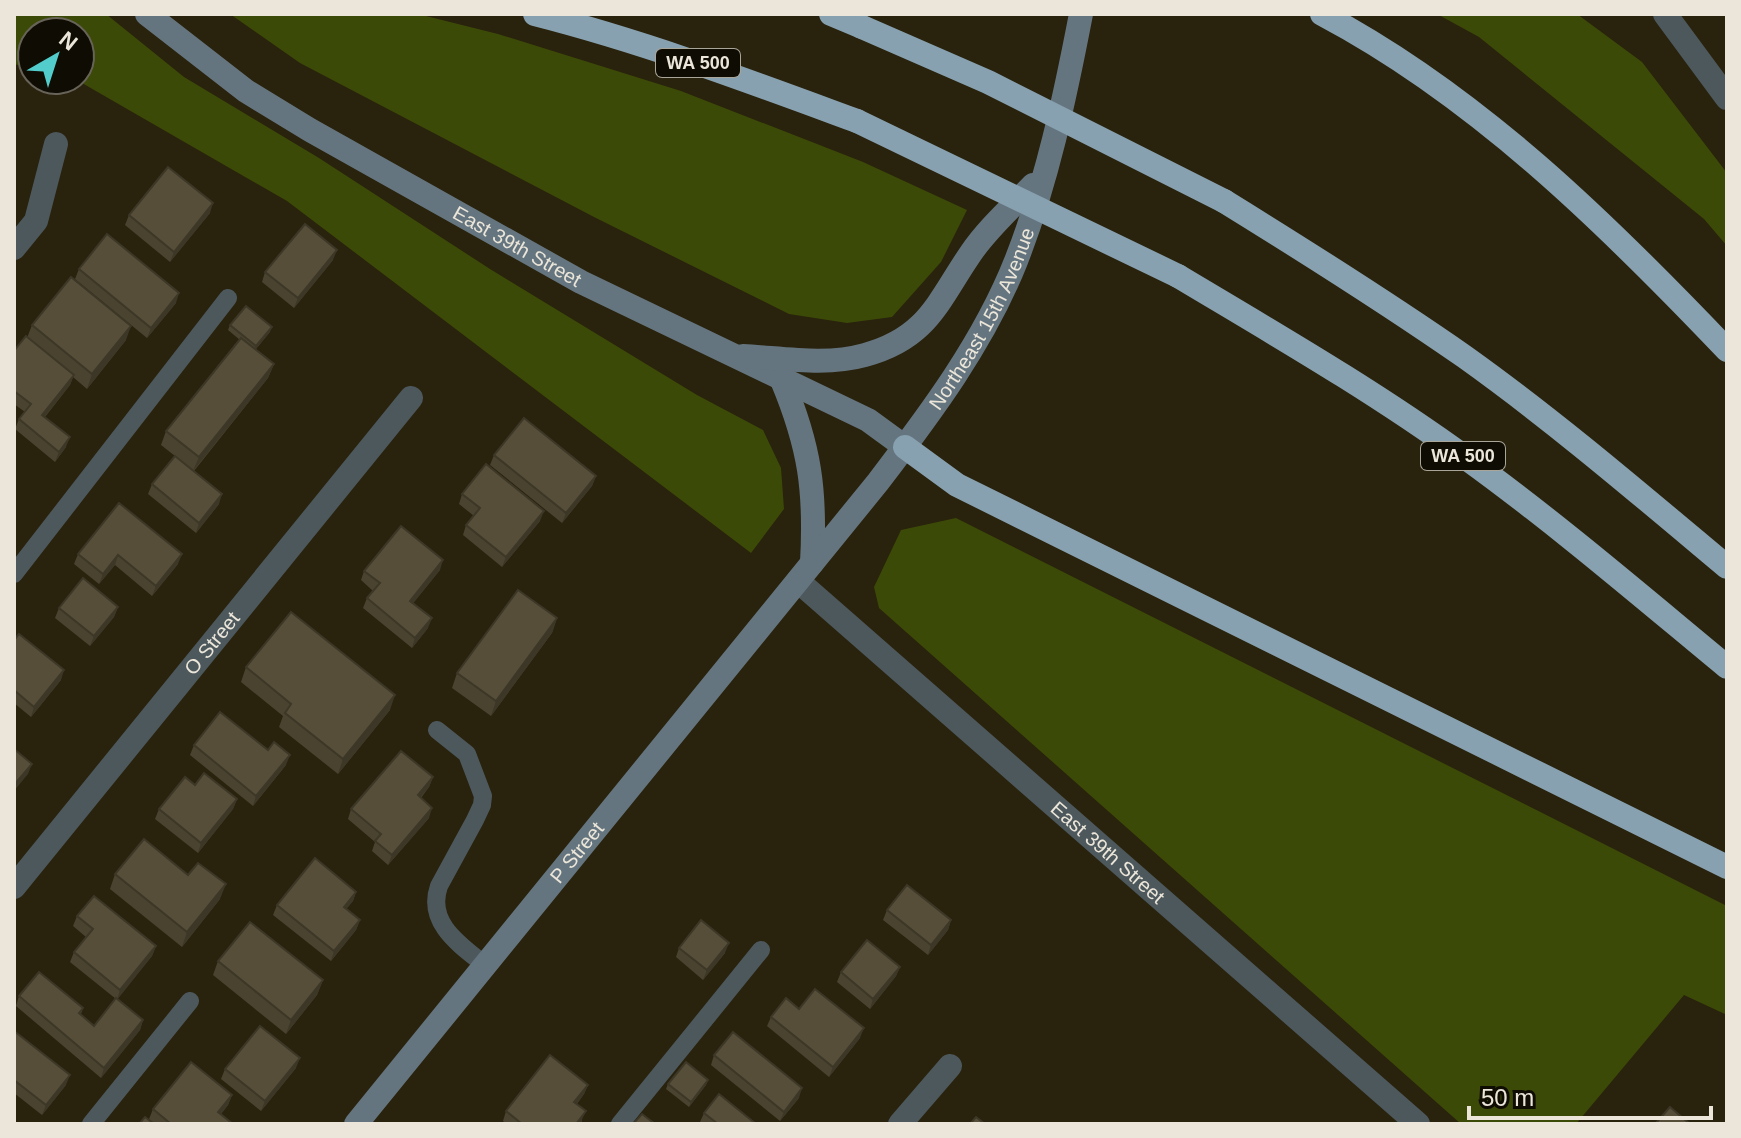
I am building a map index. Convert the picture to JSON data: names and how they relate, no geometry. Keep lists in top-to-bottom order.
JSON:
{
  "streets": {
    "highway": ["WA 500"],
    "main road": ["East 39th Street", "Northeast 15th Avenue", "P Street"],
    "street": ["O Street"]
  },
  "crossings": [
    ["East 39th Street", "Northeast 15th Avenue"],
    ["East 39th Street", "P Street"],
    ["Northeast 15th Avenue", "P Street"]
  ],
  "scale_bar": "50 m",
  "north": "top right"
}
